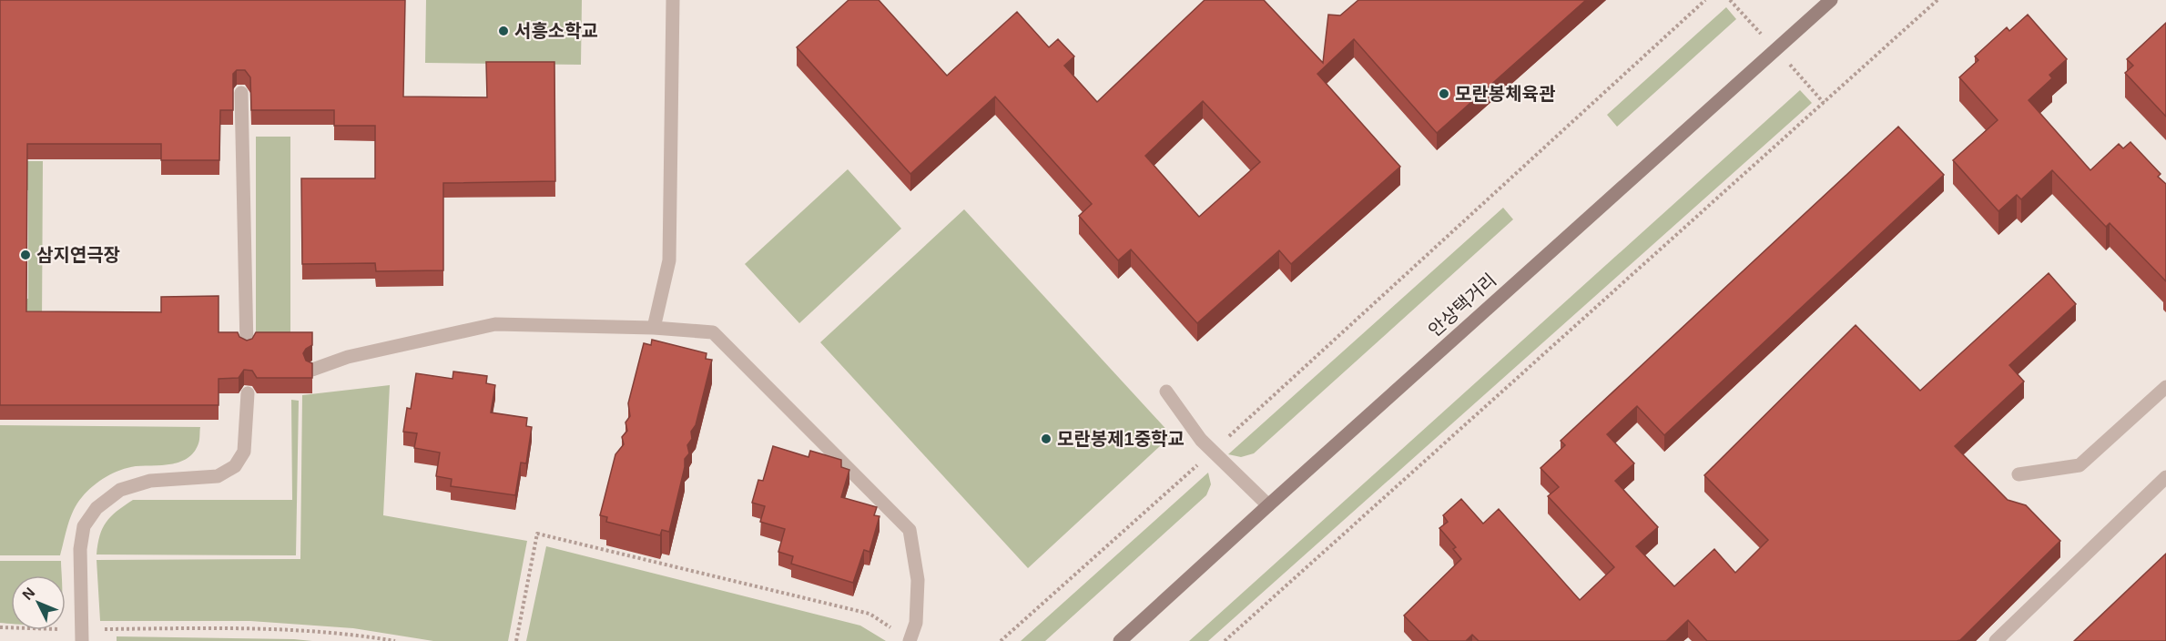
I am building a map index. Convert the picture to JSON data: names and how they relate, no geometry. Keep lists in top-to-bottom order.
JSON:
{
  "streets": {
    "main road": ["안상택거리"]
  },
  "places": [
    "서흥소학교",
    "모란봉체육관",
    "삼지연극장",
    "모란봉제1중학교"
  ],
  "north": "top left"
}
